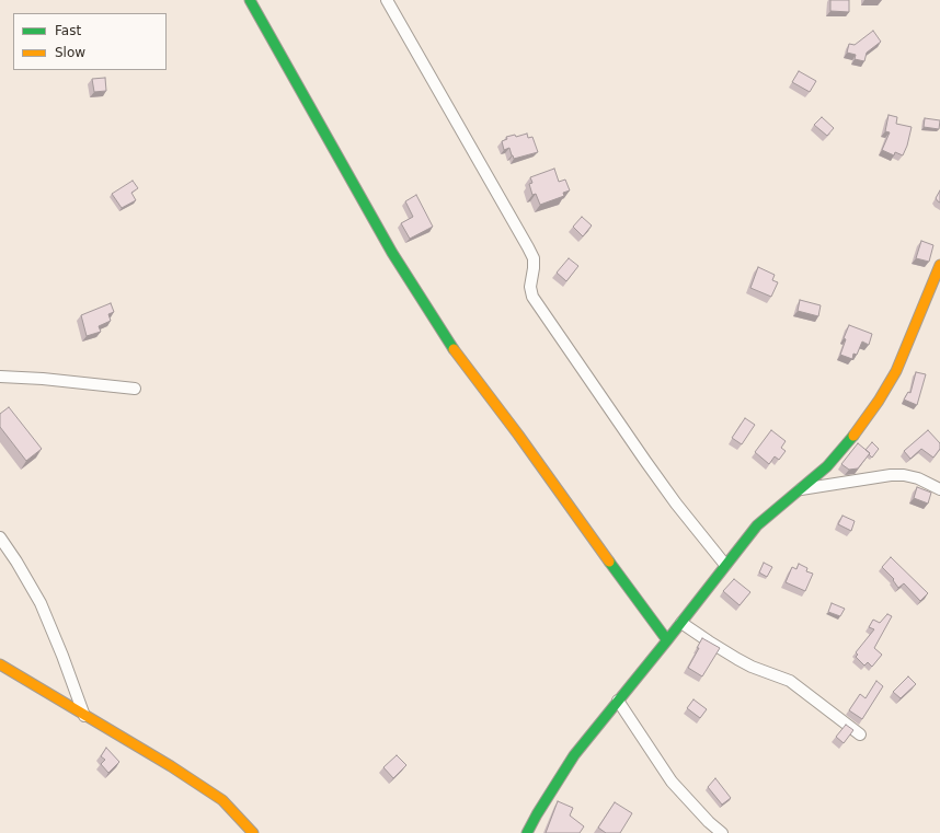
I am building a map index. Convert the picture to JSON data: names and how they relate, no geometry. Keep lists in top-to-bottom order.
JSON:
{
  "legend": ["Fast", "Slow"]
}
